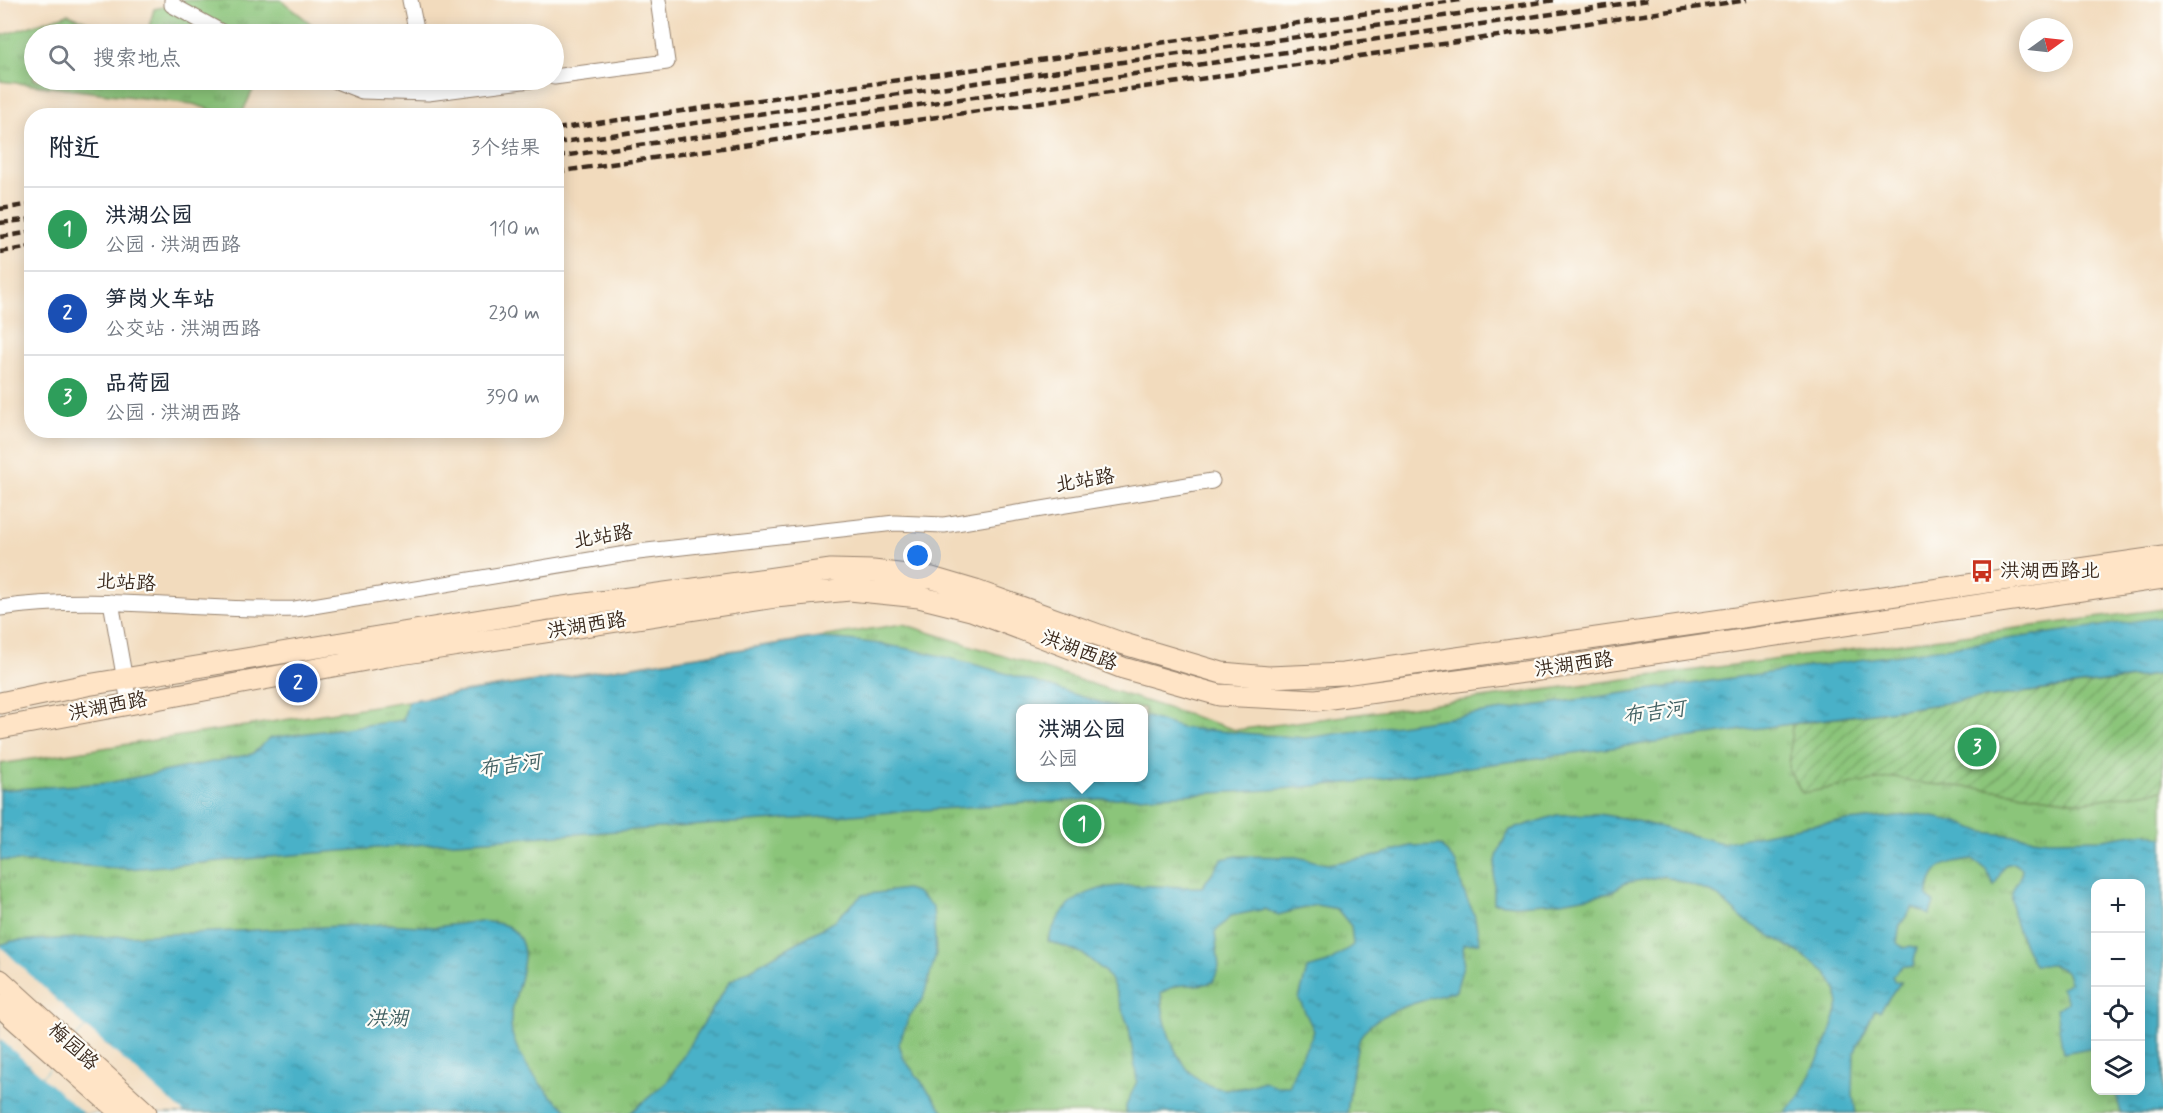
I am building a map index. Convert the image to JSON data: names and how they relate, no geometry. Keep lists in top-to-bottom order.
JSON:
{
  "streets": {
    "main road": ["洪湖西路", "梅园路"],
    "street": ["北站路"]
  },
  "water": ["布吉河", "洪湖"],
  "places": {
    "bus stop": ["洪湖西路北"]
  },
  "north": "right",
  "page": {
    "search": "搜索地点",
    "heading": ["附近", "3个结果"],
    "list": [
      {
        "mark": "1",
        "name": "洪湖公园",
        "note": "公园 · 洪湖西路",
        "value": "110 m"
      },
      {
        "mark": "2",
        "name": "笋岗火车站",
        "note": "公交站 · 洪湖西路",
        "value": "230 m"
      },
      {
        "mark": "3",
        "name": "品荷园",
        "note": "公园 · 洪湖西路",
        "value": "390 m"
      }
    ],
    "pins": ["2", "3", "1"],
    "popup": ["洪湖公园", "公园"],
    "map_buttons": ["+", "−"]
  }
}
